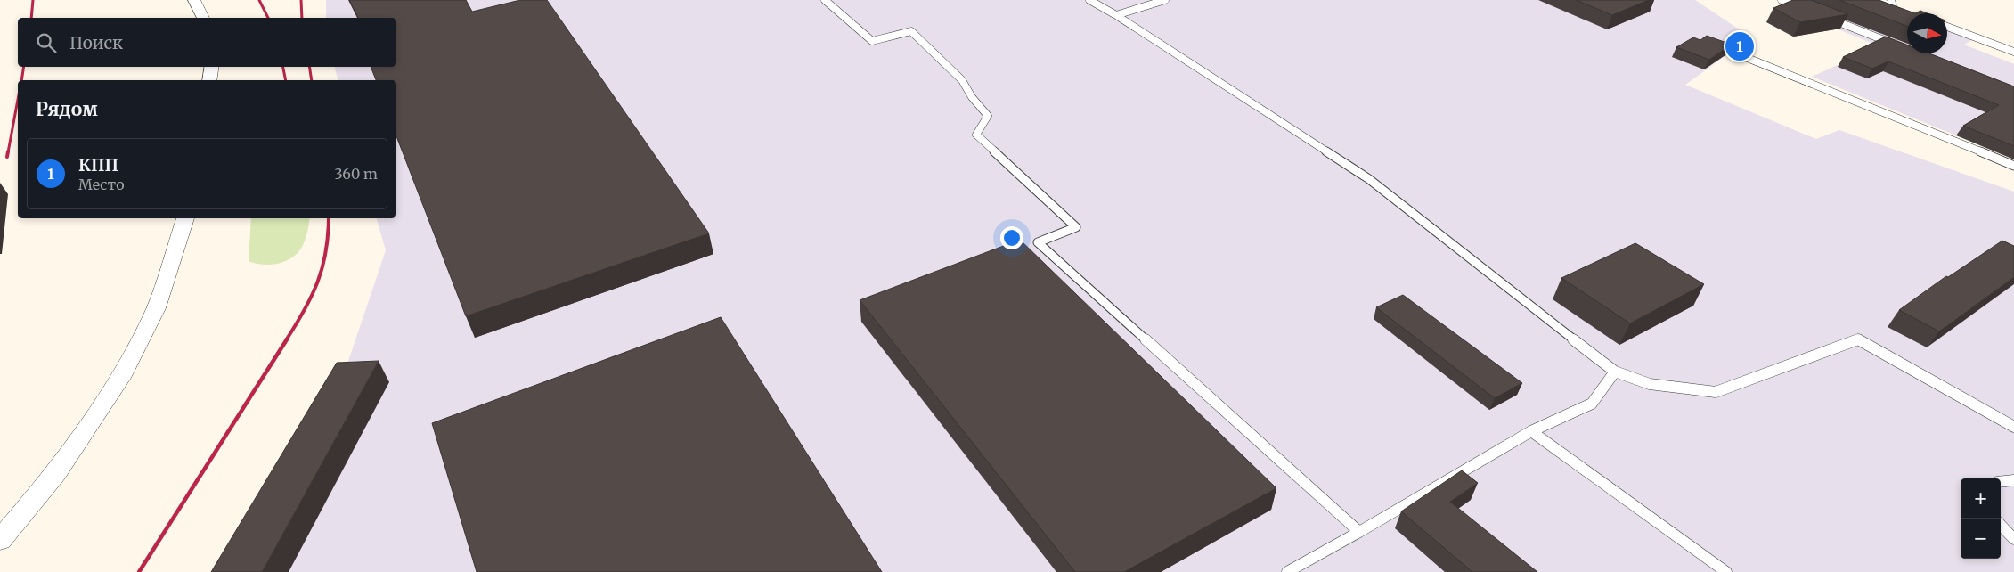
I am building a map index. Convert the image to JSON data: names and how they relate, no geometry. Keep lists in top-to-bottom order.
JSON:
{
  "north": "right",
  "page": {
    "search": "Поиск",
    "pins": "1",
    "heading": "Рядом",
    "list": [
      {
        "mark": "1",
        "name": "КПП",
        "note": "Место",
        "value": "360 m"
      }
    ],
    "map_buttons": ["+", "−"]
  }
}
